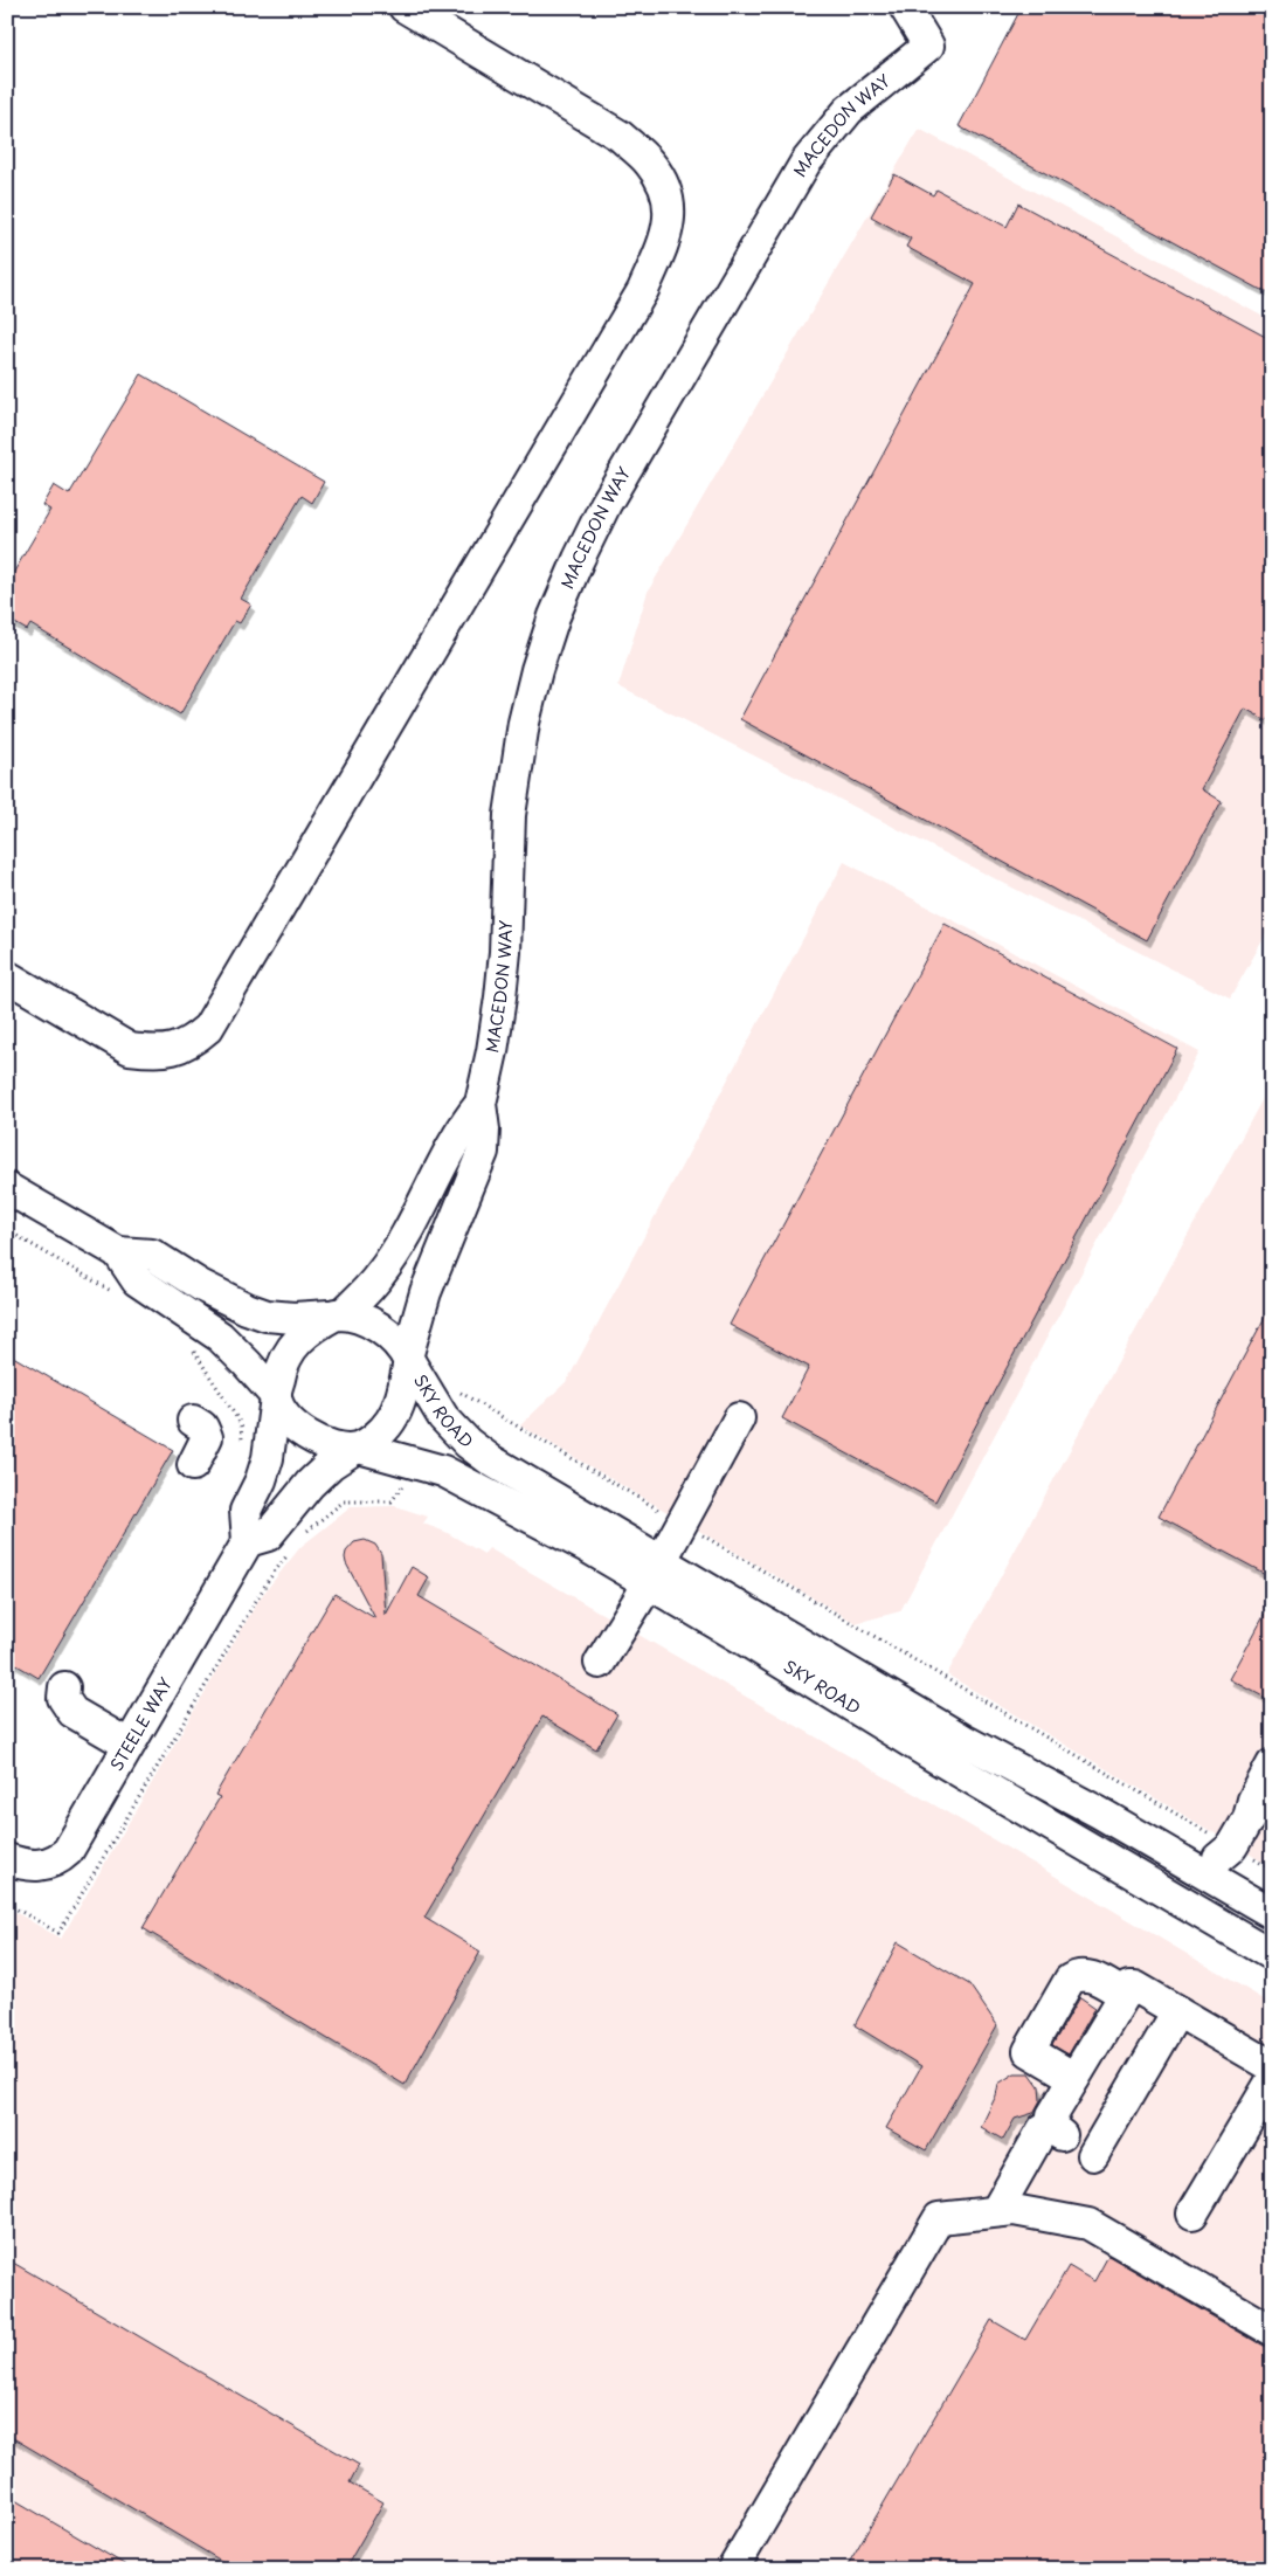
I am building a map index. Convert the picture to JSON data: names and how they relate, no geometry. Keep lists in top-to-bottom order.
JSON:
{
  "streets": {
    "street": ["MACEDON WAY", "SKY ROAD", "STEELE WAY"]
  },
  "crossings": [
    ["MACEDON WAY", "SKY ROAD"]
  ]
}
